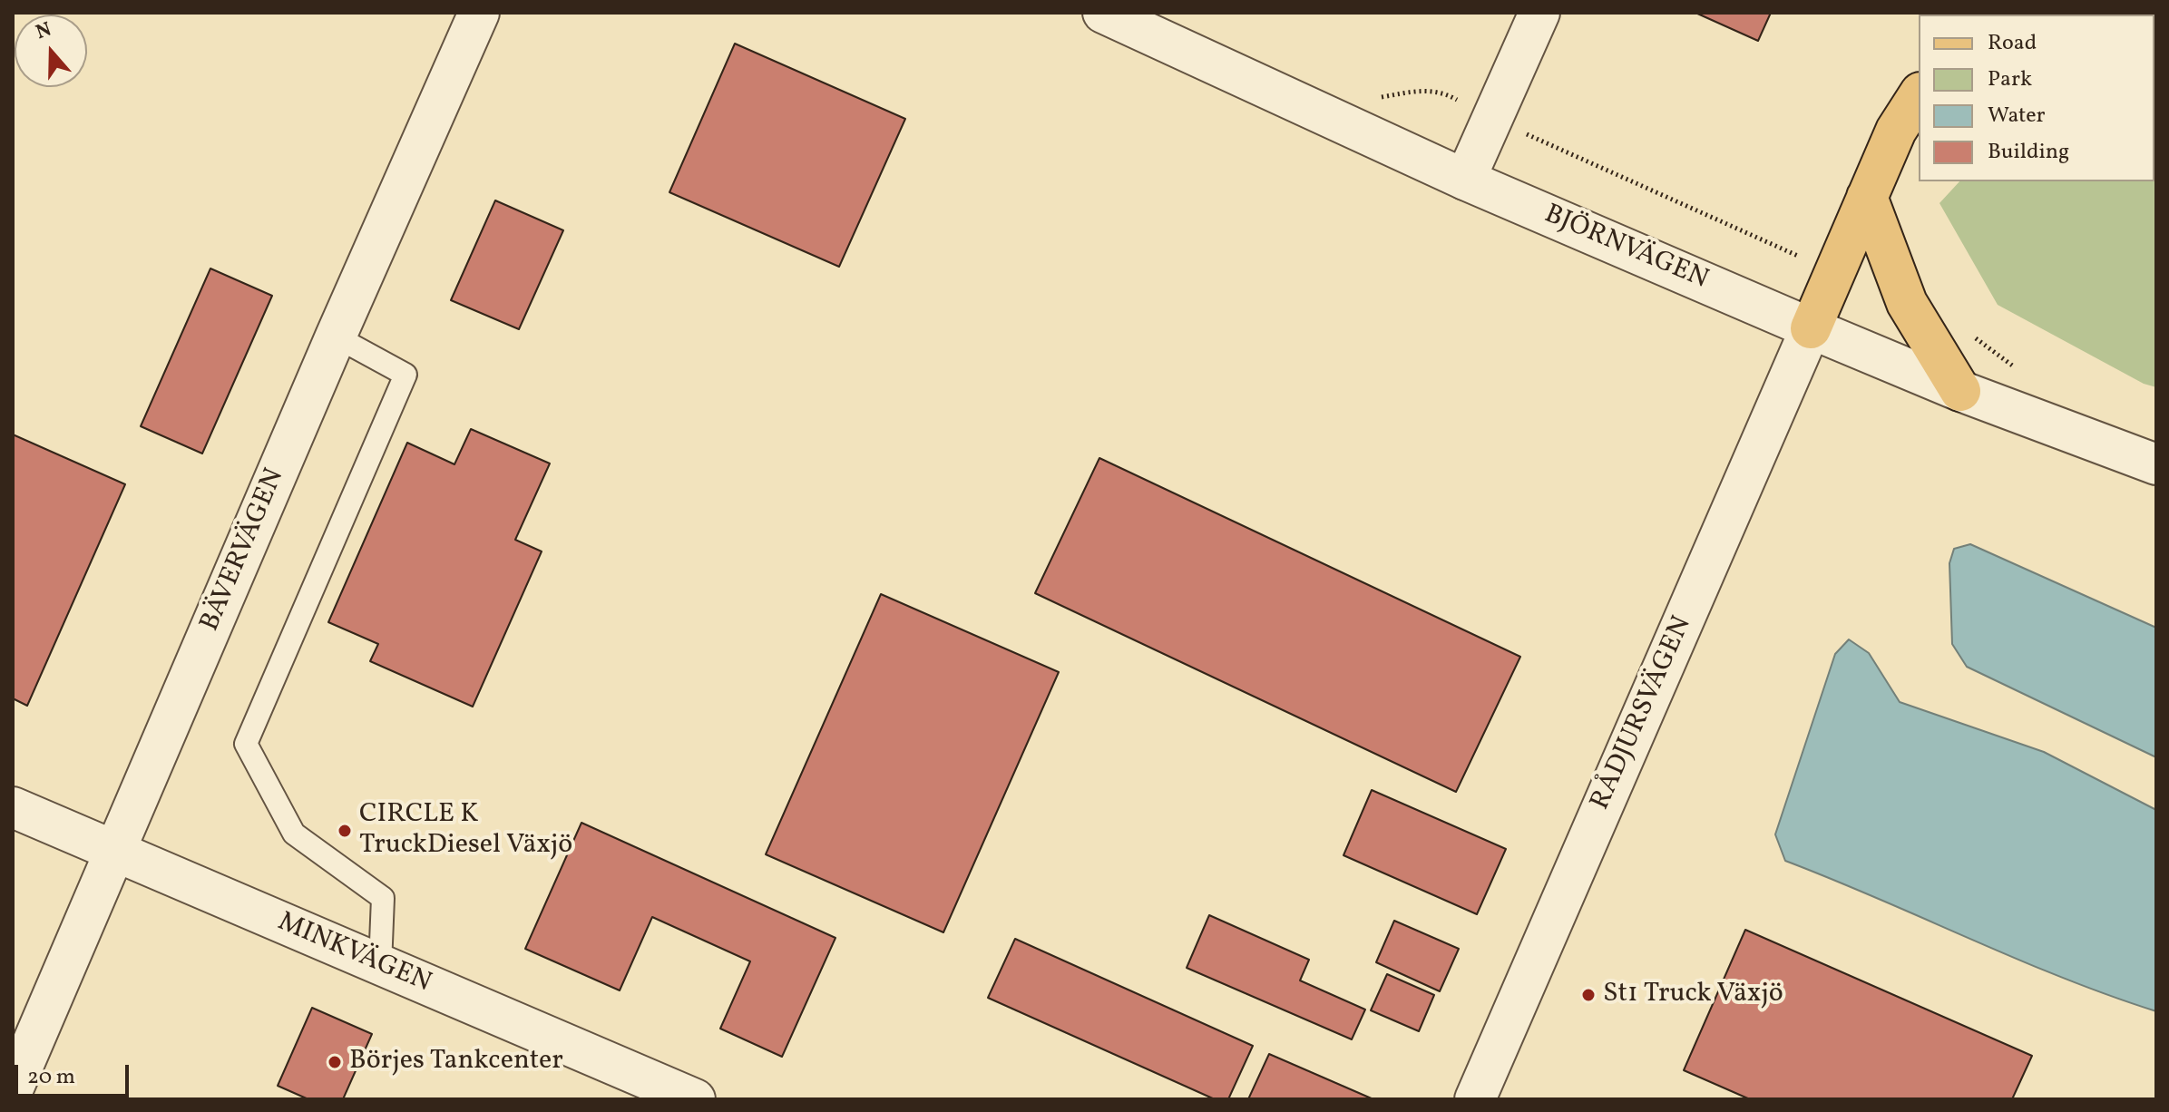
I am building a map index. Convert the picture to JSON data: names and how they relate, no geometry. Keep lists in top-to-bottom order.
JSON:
{
  "streets": {
    "street": [
      "BJÖRNVÄGEN",
      "BÄVERVÄGEN",
      "RÅDJURSVÄGEN",
      "MINKVÄGEN"
    ]
  },
  "crossings": [
    ["BJÖRNVÄGEN", "RÅDJURSVÄGEN"],
    ["BÄVERVÄGEN", "MINKVÄGEN"]
  ],
  "places": ["CIRCLE K TruckDiesel Växjö", "St1 Truck Växjö", "Börjes Tankcenter"],
  "legend": [
    "Road",
    "Park",
    "Water",
    "Building"
  ],
  "scale_bar": "20 m",
  "north": "top"
}
